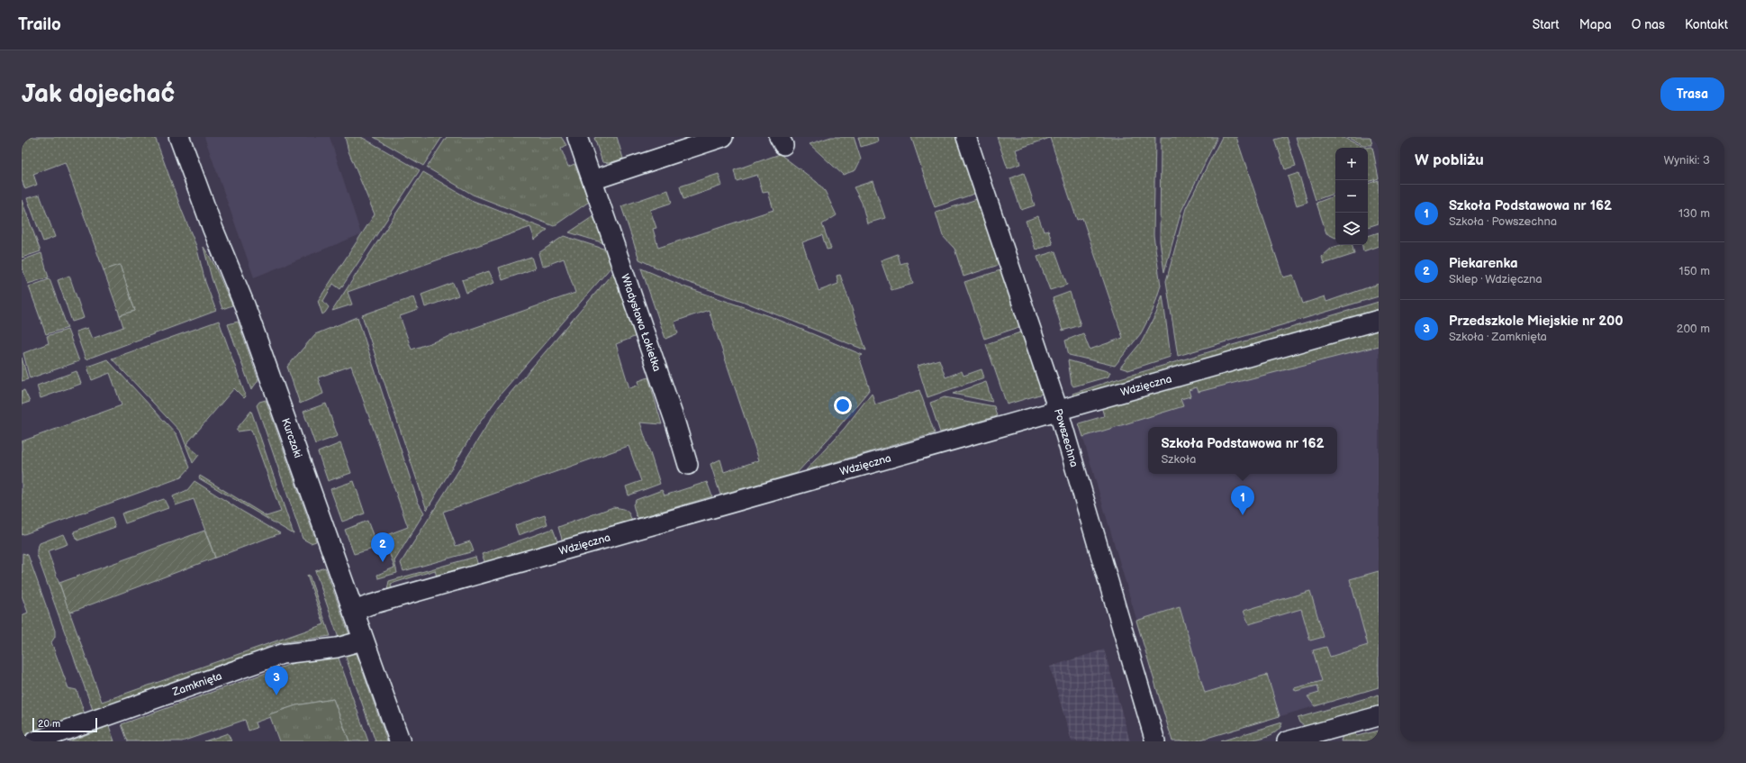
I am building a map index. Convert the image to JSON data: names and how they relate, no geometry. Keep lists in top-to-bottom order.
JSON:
{
  "streets": {
    "street": [
      "Władysława Łokietka",
      "Wdzięczna",
      "Powszechna",
      "Kurczaki",
      "Zamknięta"
    ]
  },
  "crossings": [
    ["Wdzięczna", "Powszechna"],
    ["Wdzięczna", "Kurczaki"],
    ["Kurczaki", "Zamknięta"]
  ],
  "scale_bar": "20 m",
  "page": {
    "header": "Trailo",
    "nav": [
      "Start",
      "Mapa",
      "O nas",
      "Kontakt"
    ],
    "buttons": "Trasa",
    "title": "Jak dojechać",
    "heading": ["W pobliżu", "Wyniki: 3"],
    "map_buttons": ["+", "−"],
    "list": [
      {
        "mark": "1",
        "name": "Szkoła Podstawowa nr 162",
        "note": "Szkoła · Powszechna",
        "value": "130 m"
      },
      {
        "mark": "2",
        "name": "Piekarenka",
        "note": "Sklep · Wdzięczna",
        "value": "150 m"
      },
      {
        "mark": "3",
        "name": "Przedszkole Miejskie nr 200",
        "note": "Szkoła · Zamknięta",
        "value": "200 m"
      }
    ],
    "popup": ["Szkoła Podstawowa nr 162", "Szkoła"],
    "pins": ["1", "2", "3"],
    "scale": "20 m"
  }
}
